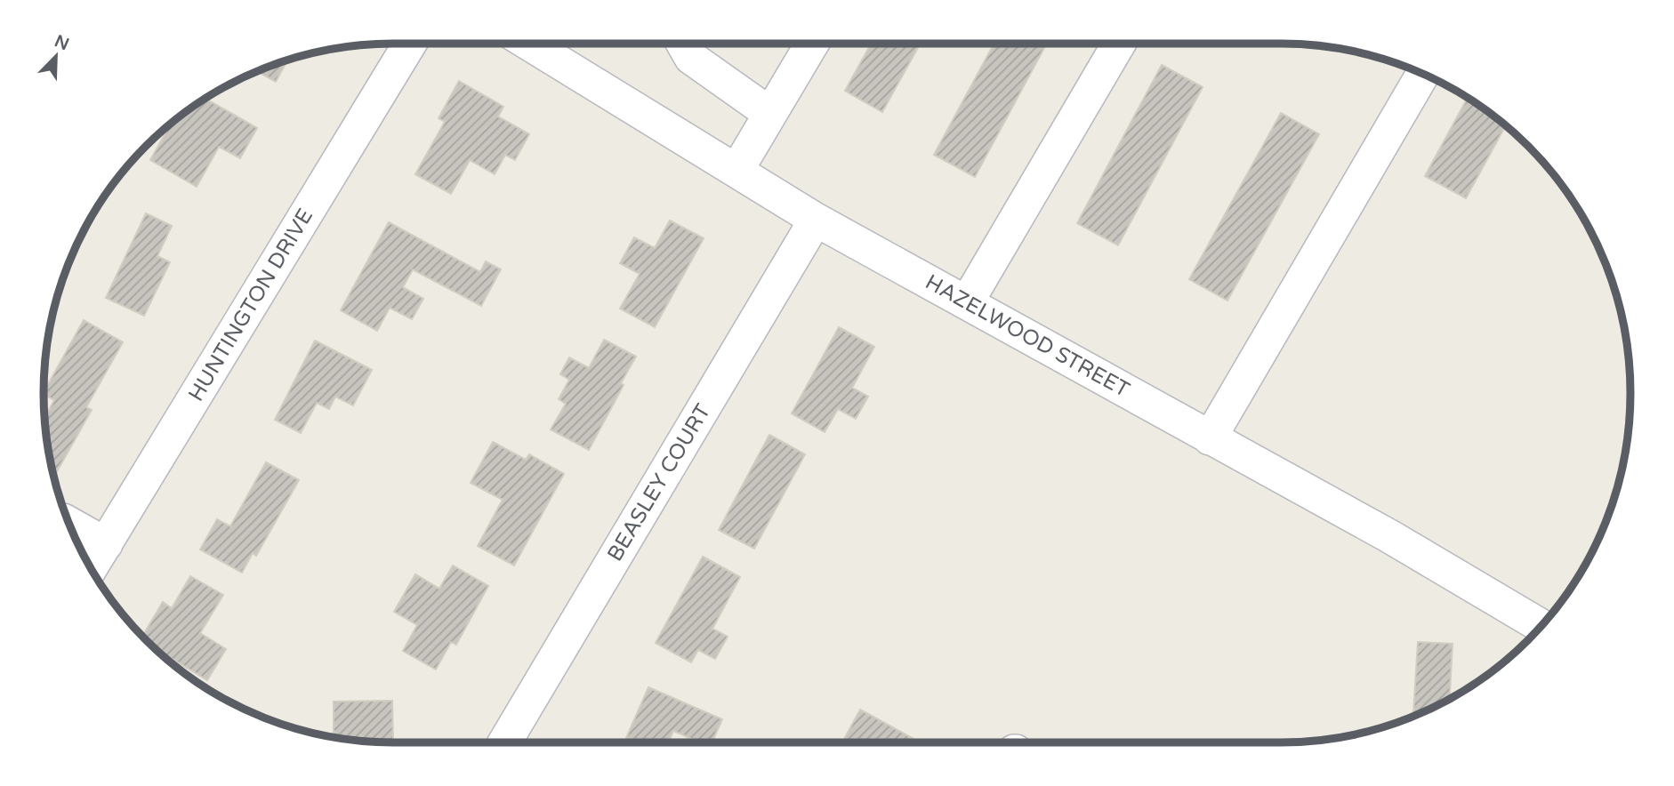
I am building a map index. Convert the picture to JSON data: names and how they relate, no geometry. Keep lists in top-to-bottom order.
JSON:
{
  "streets": {
    "street": ["HUNTINGTON DRIVE", "HAZELWOOD STREET", "BEASLEY COURT"]
  },
  "crossings": [
    ["HAZELWOOD STREET", "BEASLEY COURT"]
  ],
  "north": "top right"
}
